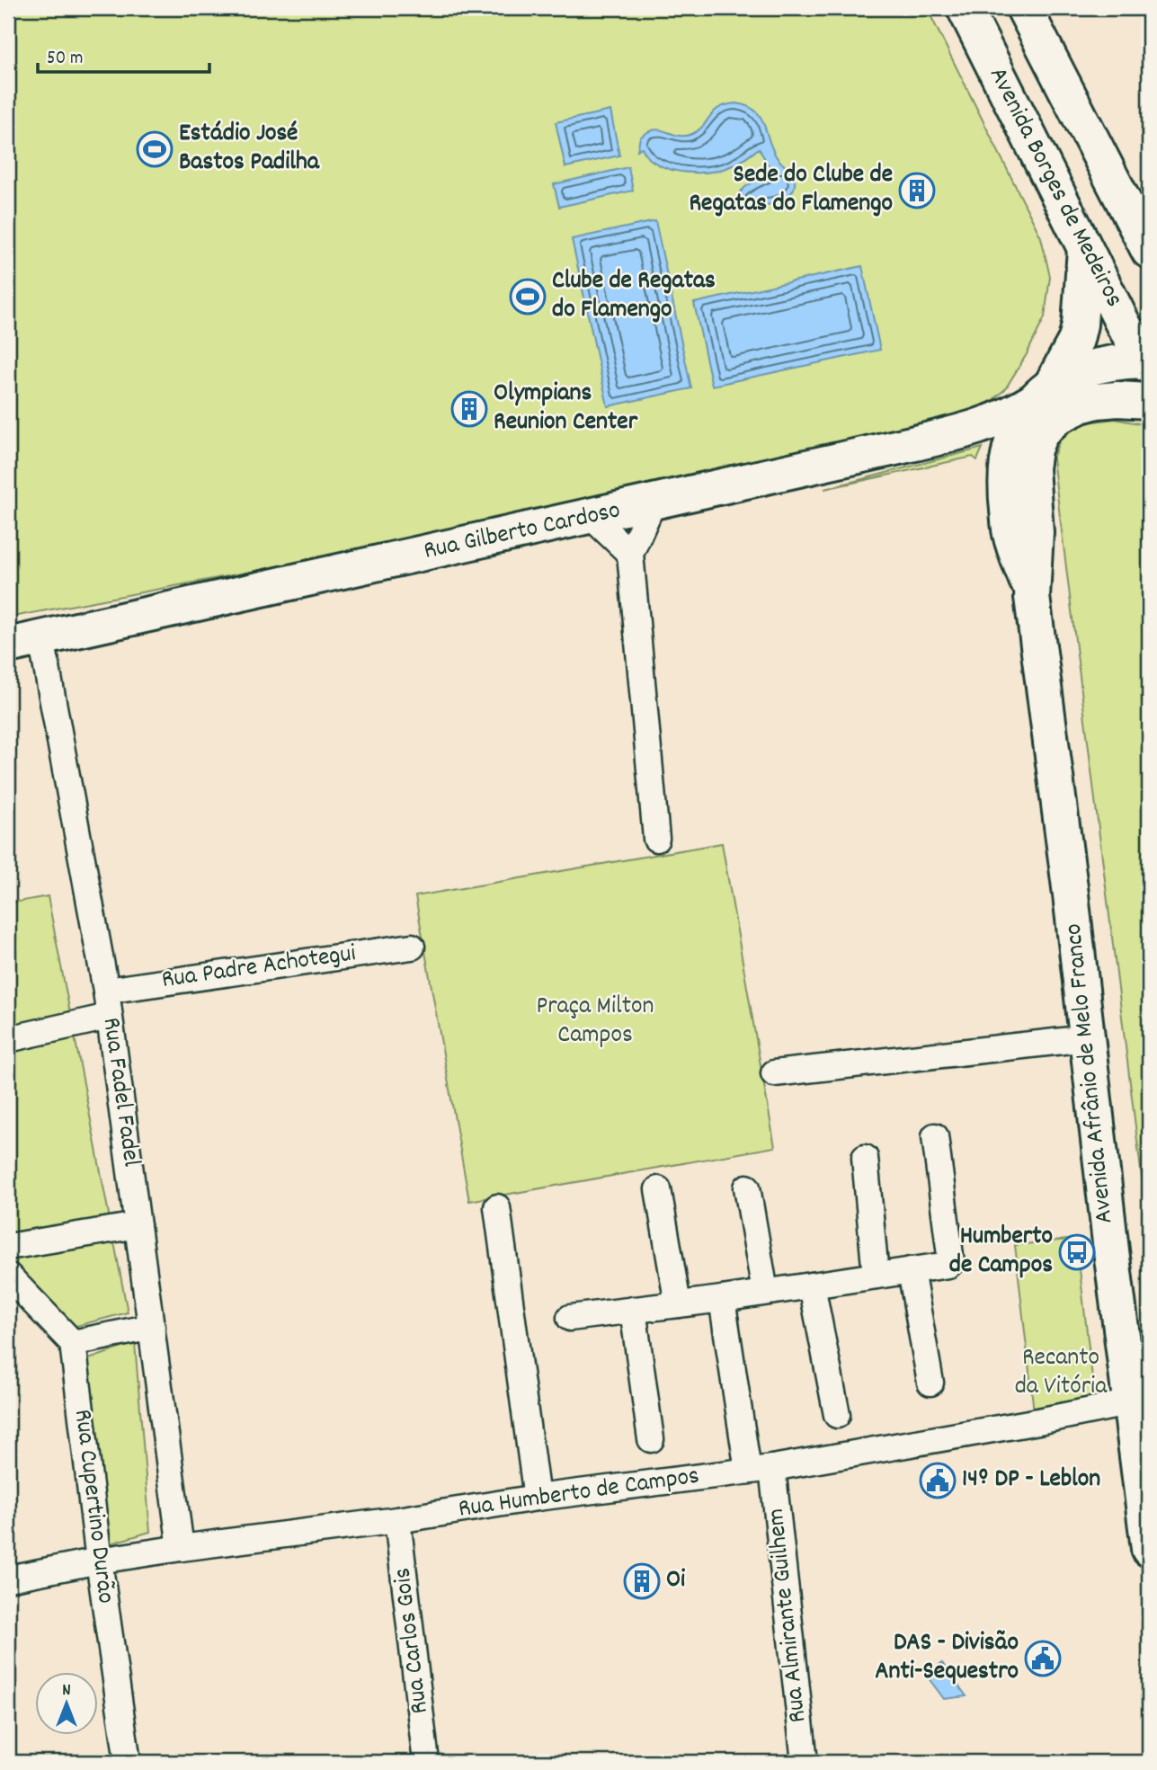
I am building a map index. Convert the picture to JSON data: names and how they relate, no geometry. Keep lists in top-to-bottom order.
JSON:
{
  "streets": {
    "main road": ["Avenida Borges de Medeiros", "Rua Gilberto Cardoso", "Avenida Afrânio de Melo Franco"],
    "street": [
      "Rua Padre Achotegui",
      "Rua Fadel Fadel",
      "Rua Humberto de Campos",
      "Rua Cupertino Durão",
      "Rua Almirante Guilhem",
      "Rua Carlos Gois"
    ]
  },
  "crossings": [
    ["Avenida Borges de Medeiros", "Avenida Afrânio de Melo Franco"],
    ["Rua Gilberto Cardoso", "Avenida Afrânio de Melo Franco"],
    ["Rua Gilberto Cardoso", "Rua Fadel Fadel"],
    ["Rua Padre Achotegui", "Rua Fadel Fadel"],
    ["Avenida Afrânio de Melo Franco", "Rua Humberto de Campos"],
    ["Rua Fadel Fadel", "Rua Humberto de Campos"],
    ["Rua Humberto de Campos", "Rua Cupertino Durão"],
    ["Rua Humberto de Campos", "Rua Almirante Guilhem"],
    ["Rua Humberto de Campos", "Rua Carlos Gois"]
  ],
  "parks": ["Praça Milton Campos", "Recanto da Vitória"],
  "places": {
    "sports": ["Estádio José Bastos Padilha", "Clube de Regatas do Flamengo"],
    "building": ["Sede do Clube de Regatas do Flamengo", "Olympians Reunion Center", "Oi"],
    "bus stop": ["Humberto de Campos"],
    "public building": ["14º DP - Leblon", "DAS - Divisão Anti-Sequestro"]
  },
  "scale_bar": "50 m",
  "north": "top"
}
